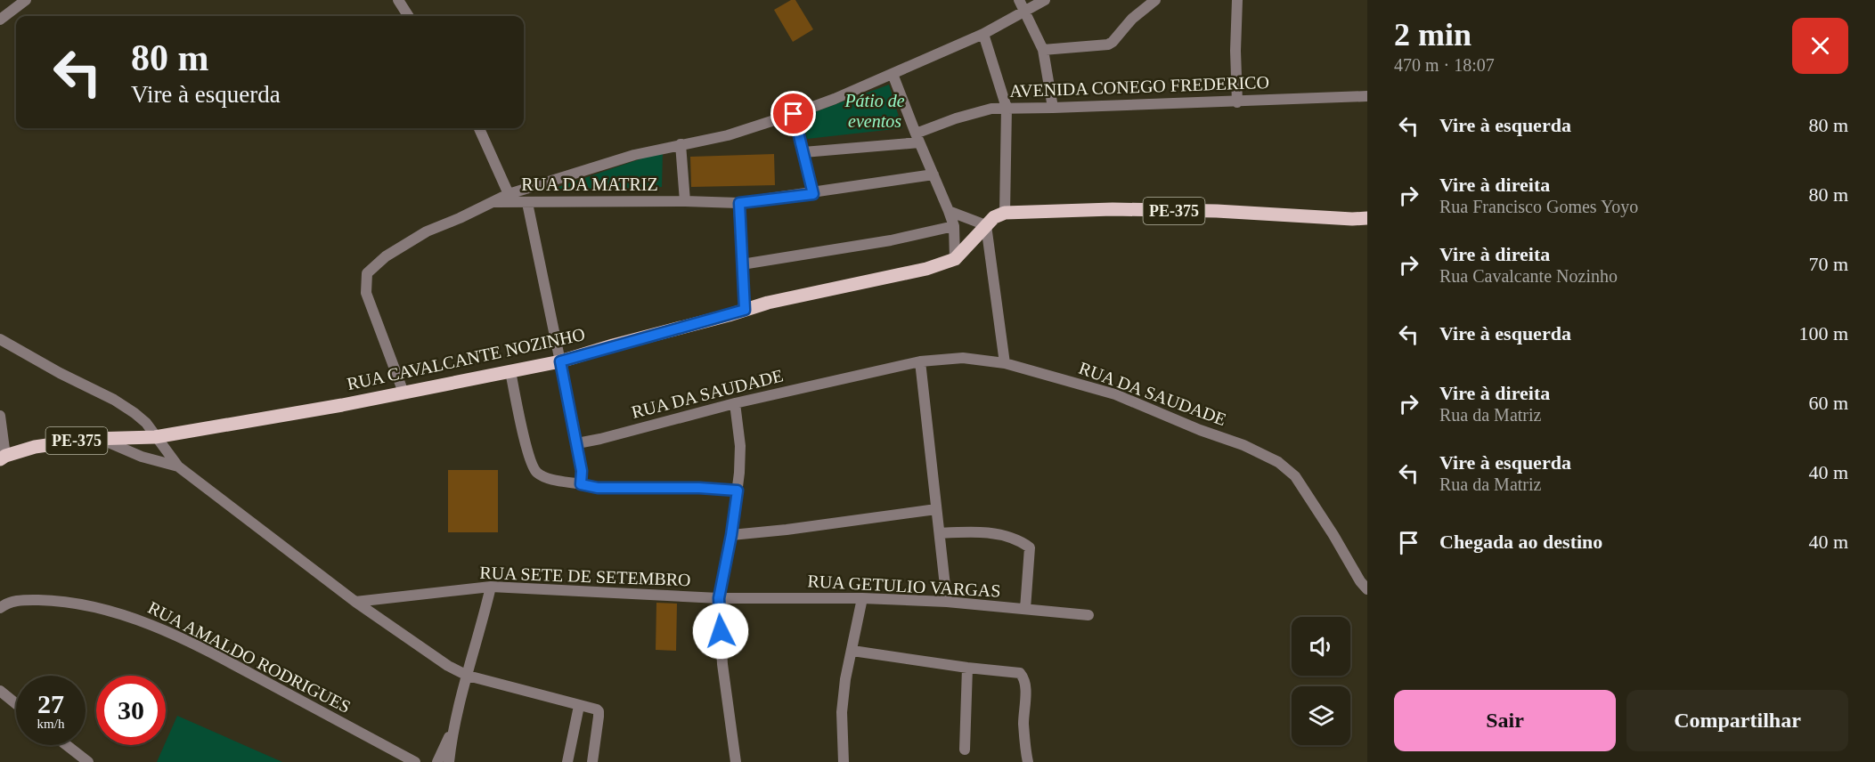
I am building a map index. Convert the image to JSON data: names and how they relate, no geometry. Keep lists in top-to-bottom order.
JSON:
{
  "streets": {
    "main road": ["PE-375", "RUA CAVALCANTE NOZINHO"],
    "street": [
      "AVENIDA CONEGO FREDERICO",
      "RUA DA MATRIZ",
      "RUA DA SAUDADE",
      "RUA SETE DE SETEMBRO",
      "RUA GETULIO VARGAS",
      "RUA AMALDO RODRIGUES"
    ]
  },
  "crossings": [
    ["PE-375", "RUA CAVALCANTE NOZINHO"],
    ["RUA SETE DE SETEMBRO", "RUA GETULIO VARGAS"]
  ],
  "parks": ["Pátio de eventos"],
  "page": {
    "heading": ["2 min", "470 m · 18:07"],
    "turn": ["80 m", "Vire à esquerda"],
    "list": [
      {
        "name": "Vire à esquerda",
        "value": "80 m"
      },
      {
        "name": "Vire à direita",
        "note": "Rua Francisco Gomes Yoyo",
        "value": "80 m"
      },
      {
        "name": "Vire à direita",
        "note": "Rua Cavalcante Nozinho",
        "value": "70 m"
      },
      {
        "name": "Vire à esquerda",
        "value": "100 m"
      },
      {
        "name": "Vire à direita",
        "note": "Rua da Matriz",
        "value": "60 m"
      },
      {
        "name": "Vire à esquerda",
        "note": "Rua da Matriz",
        "value": "40 m"
      },
      {
        "name": "Chegada ao destino",
        "value": "40 m"
      }
    ],
    "speed": "27 km/h",
    "limit": "30",
    "buttons": ["Sair", "Compartilhar"]
  }
}
